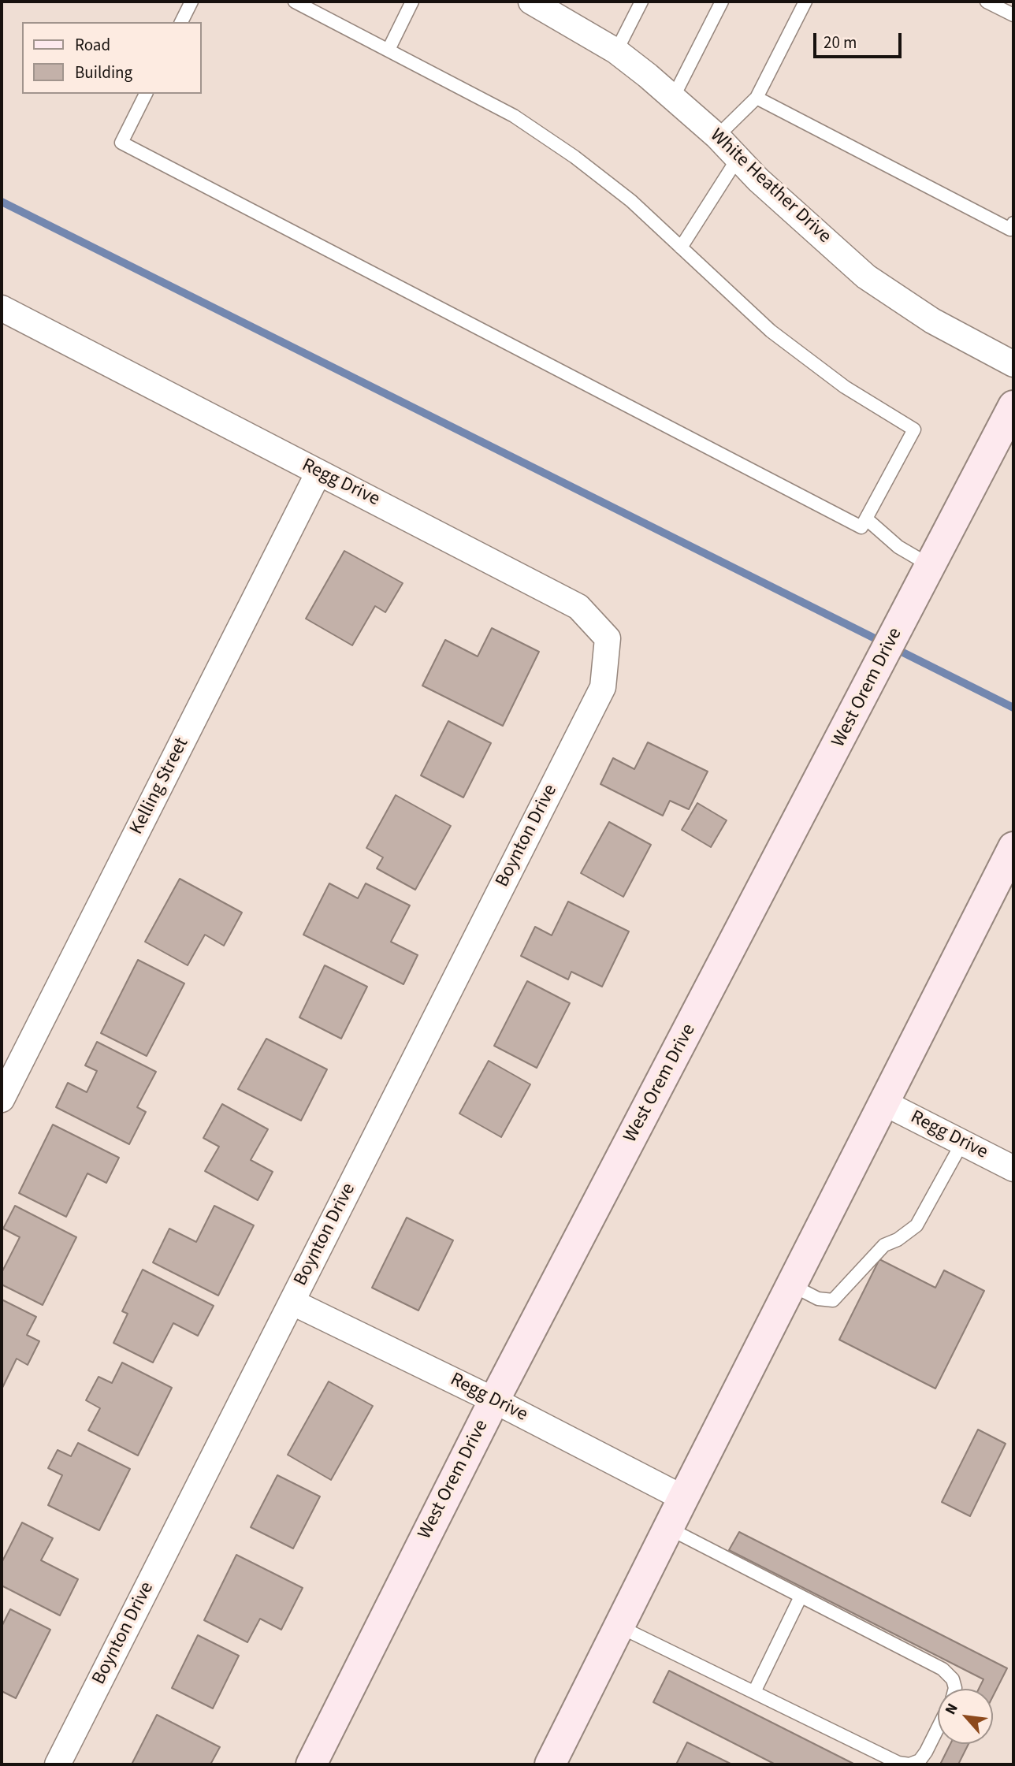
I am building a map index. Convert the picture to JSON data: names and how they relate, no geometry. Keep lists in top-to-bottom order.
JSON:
{
  "streets": {
    "main road": ["West Orem Drive"],
    "street": [
      "White Heather Drive",
      "Regg Drive",
      "Kelling Street",
      "Boynton Drive"
    ]
  },
  "crossings": [
    ["Regg Drive", "West Orem Drive"],
    ["Regg Drive", "Kelling Street"],
    ["Regg Drive", "Boynton Drive"]
  ],
  "legend": ["Road", "Building"],
  "scale_bar": "20 m",
  "north": "top left"
}
